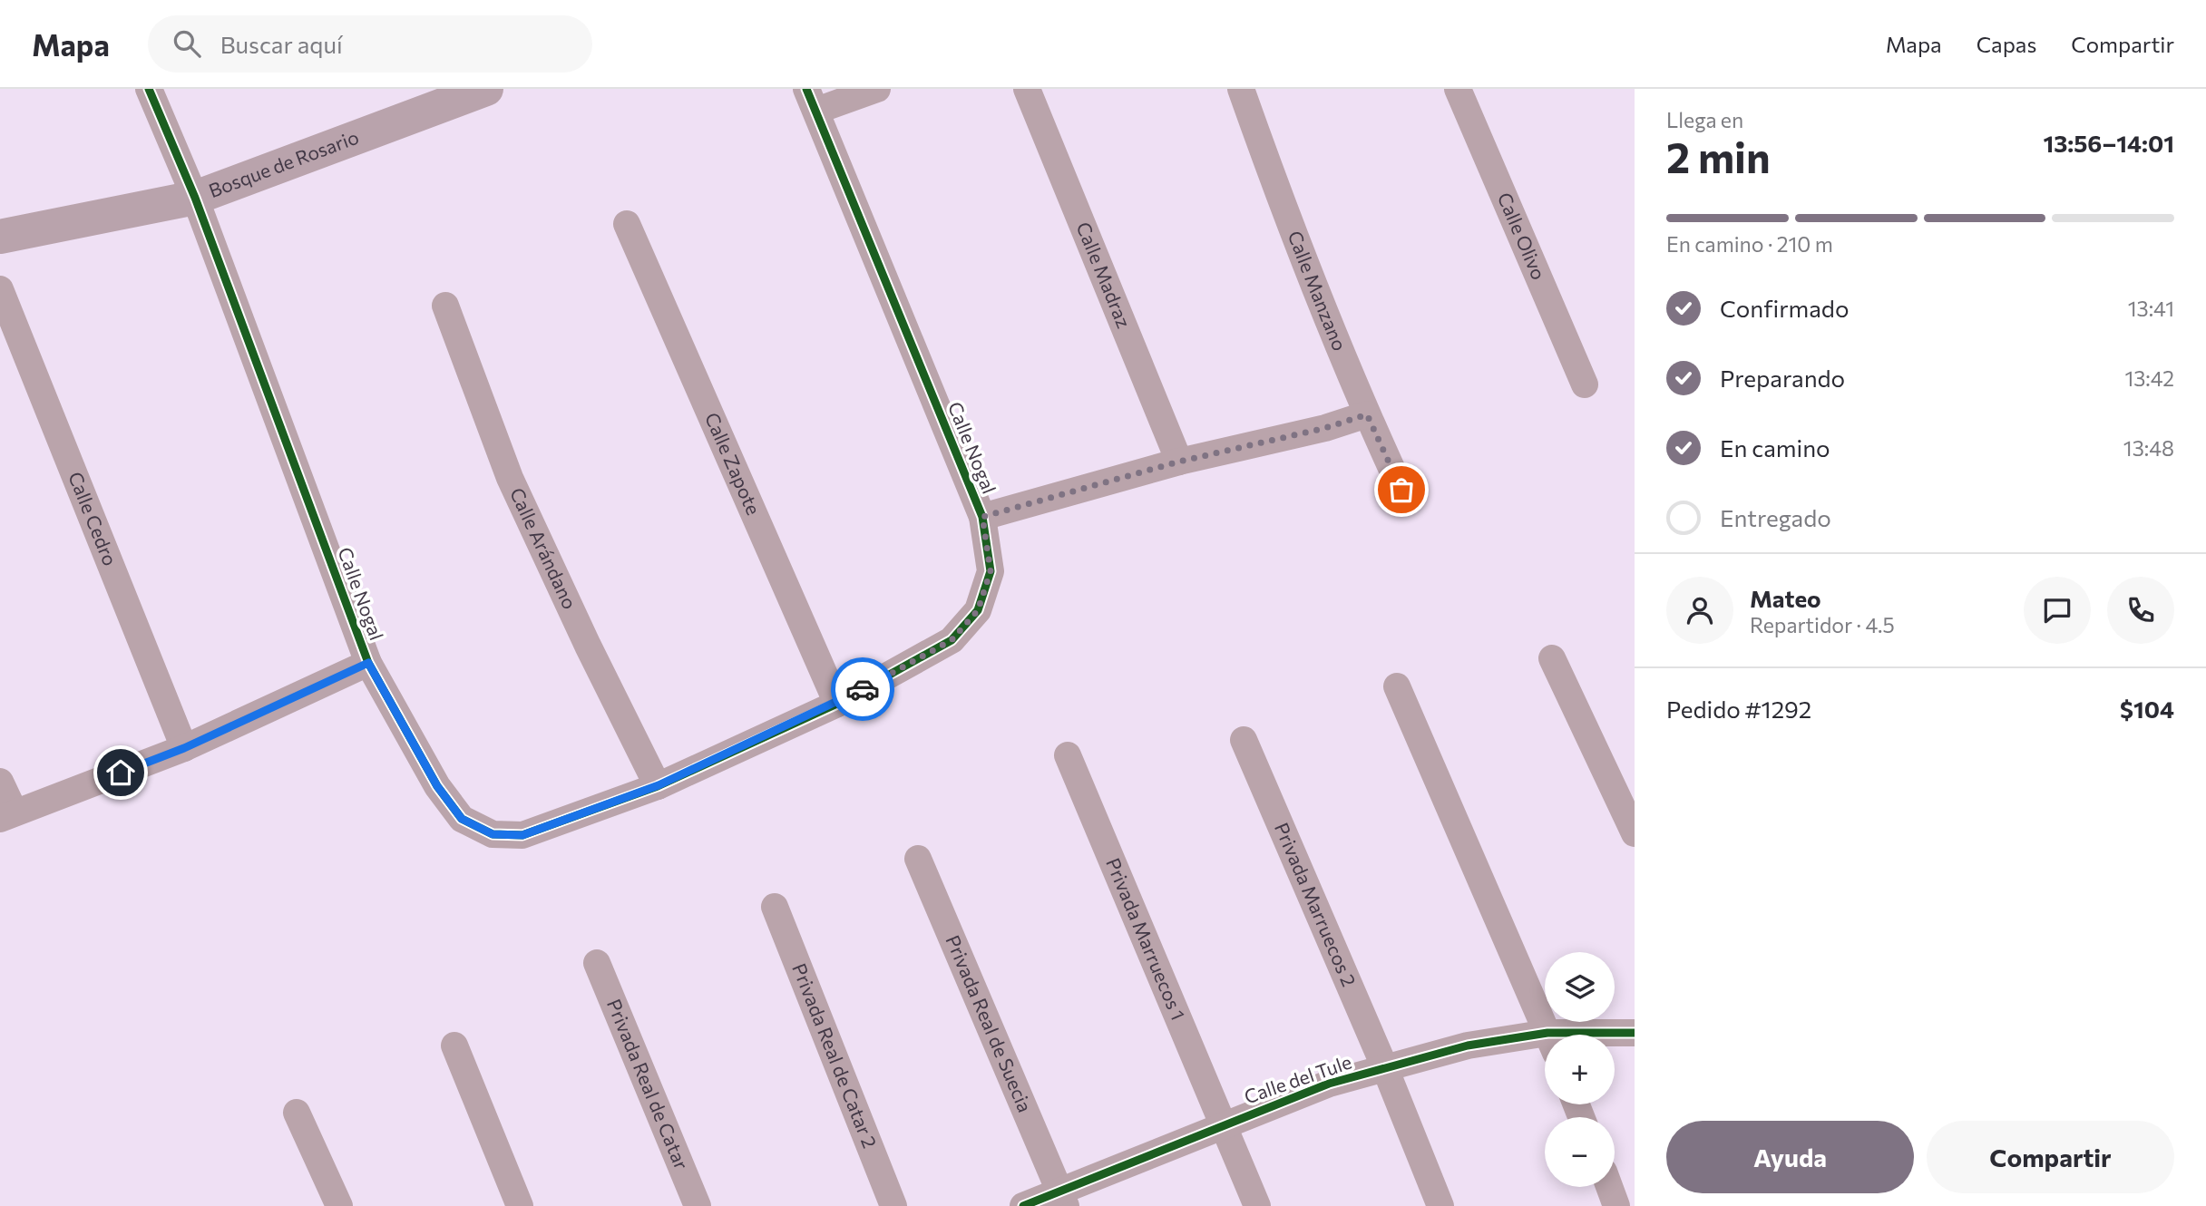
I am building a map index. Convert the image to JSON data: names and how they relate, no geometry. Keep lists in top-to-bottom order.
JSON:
{
  "streets": {
    "main road": ["Bosque de Rosario"],
    "street": [
      "Calle Olivo",
      "Calle Madraz",
      "Calle Manzano",
      "Calle Nogal",
      "Calle Zapote",
      "Calle Cedro",
      "Calle Arándano",
      "Privada Marruecos 2",
      "Privada Marruecos 1",
      "Privada Real de Suecia",
      "Privada Real de Catar 2",
      "Calle del Tule",
      "Privada Real de Catar"
    ]
  },
  "crossings": [
    ["Bosque de Rosario", "Calle Nogal"],
    ["Calle Nogal", "Calle Zapote"],
    ["Calle Nogal", "Calle Arándano"],
    ["Privada Marruecos 2", "Calle del Tule"],
    ["Privada Marruecos 1", "Calle del Tule"],
    ["Privada Real de Suecia", "Calle del Tule"]
  ],
  "page": {
    "header": "Mapa",
    "search": "Buscar aquí",
    "nav": ["Mapa", "Capas", "Compartir"],
    "heading": ["2 min", "Llega en", "13:56–14:01"],
    "panel": [
      "Mateo",
      "Repartidor · 4.5",
      "Pedido #1292",
      "$104"
    ],
    "bar": "En camino · 210 m",
    "list": [
      ["Confirmado", "13:41"],
      ["Preparando", "13:42"],
      ["En camino", "13:48"],
      "Entregado"
    ],
    "map_buttons": ["+", "−"],
    "buttons": ["Ayuda", "Compartir"]
  }
}
